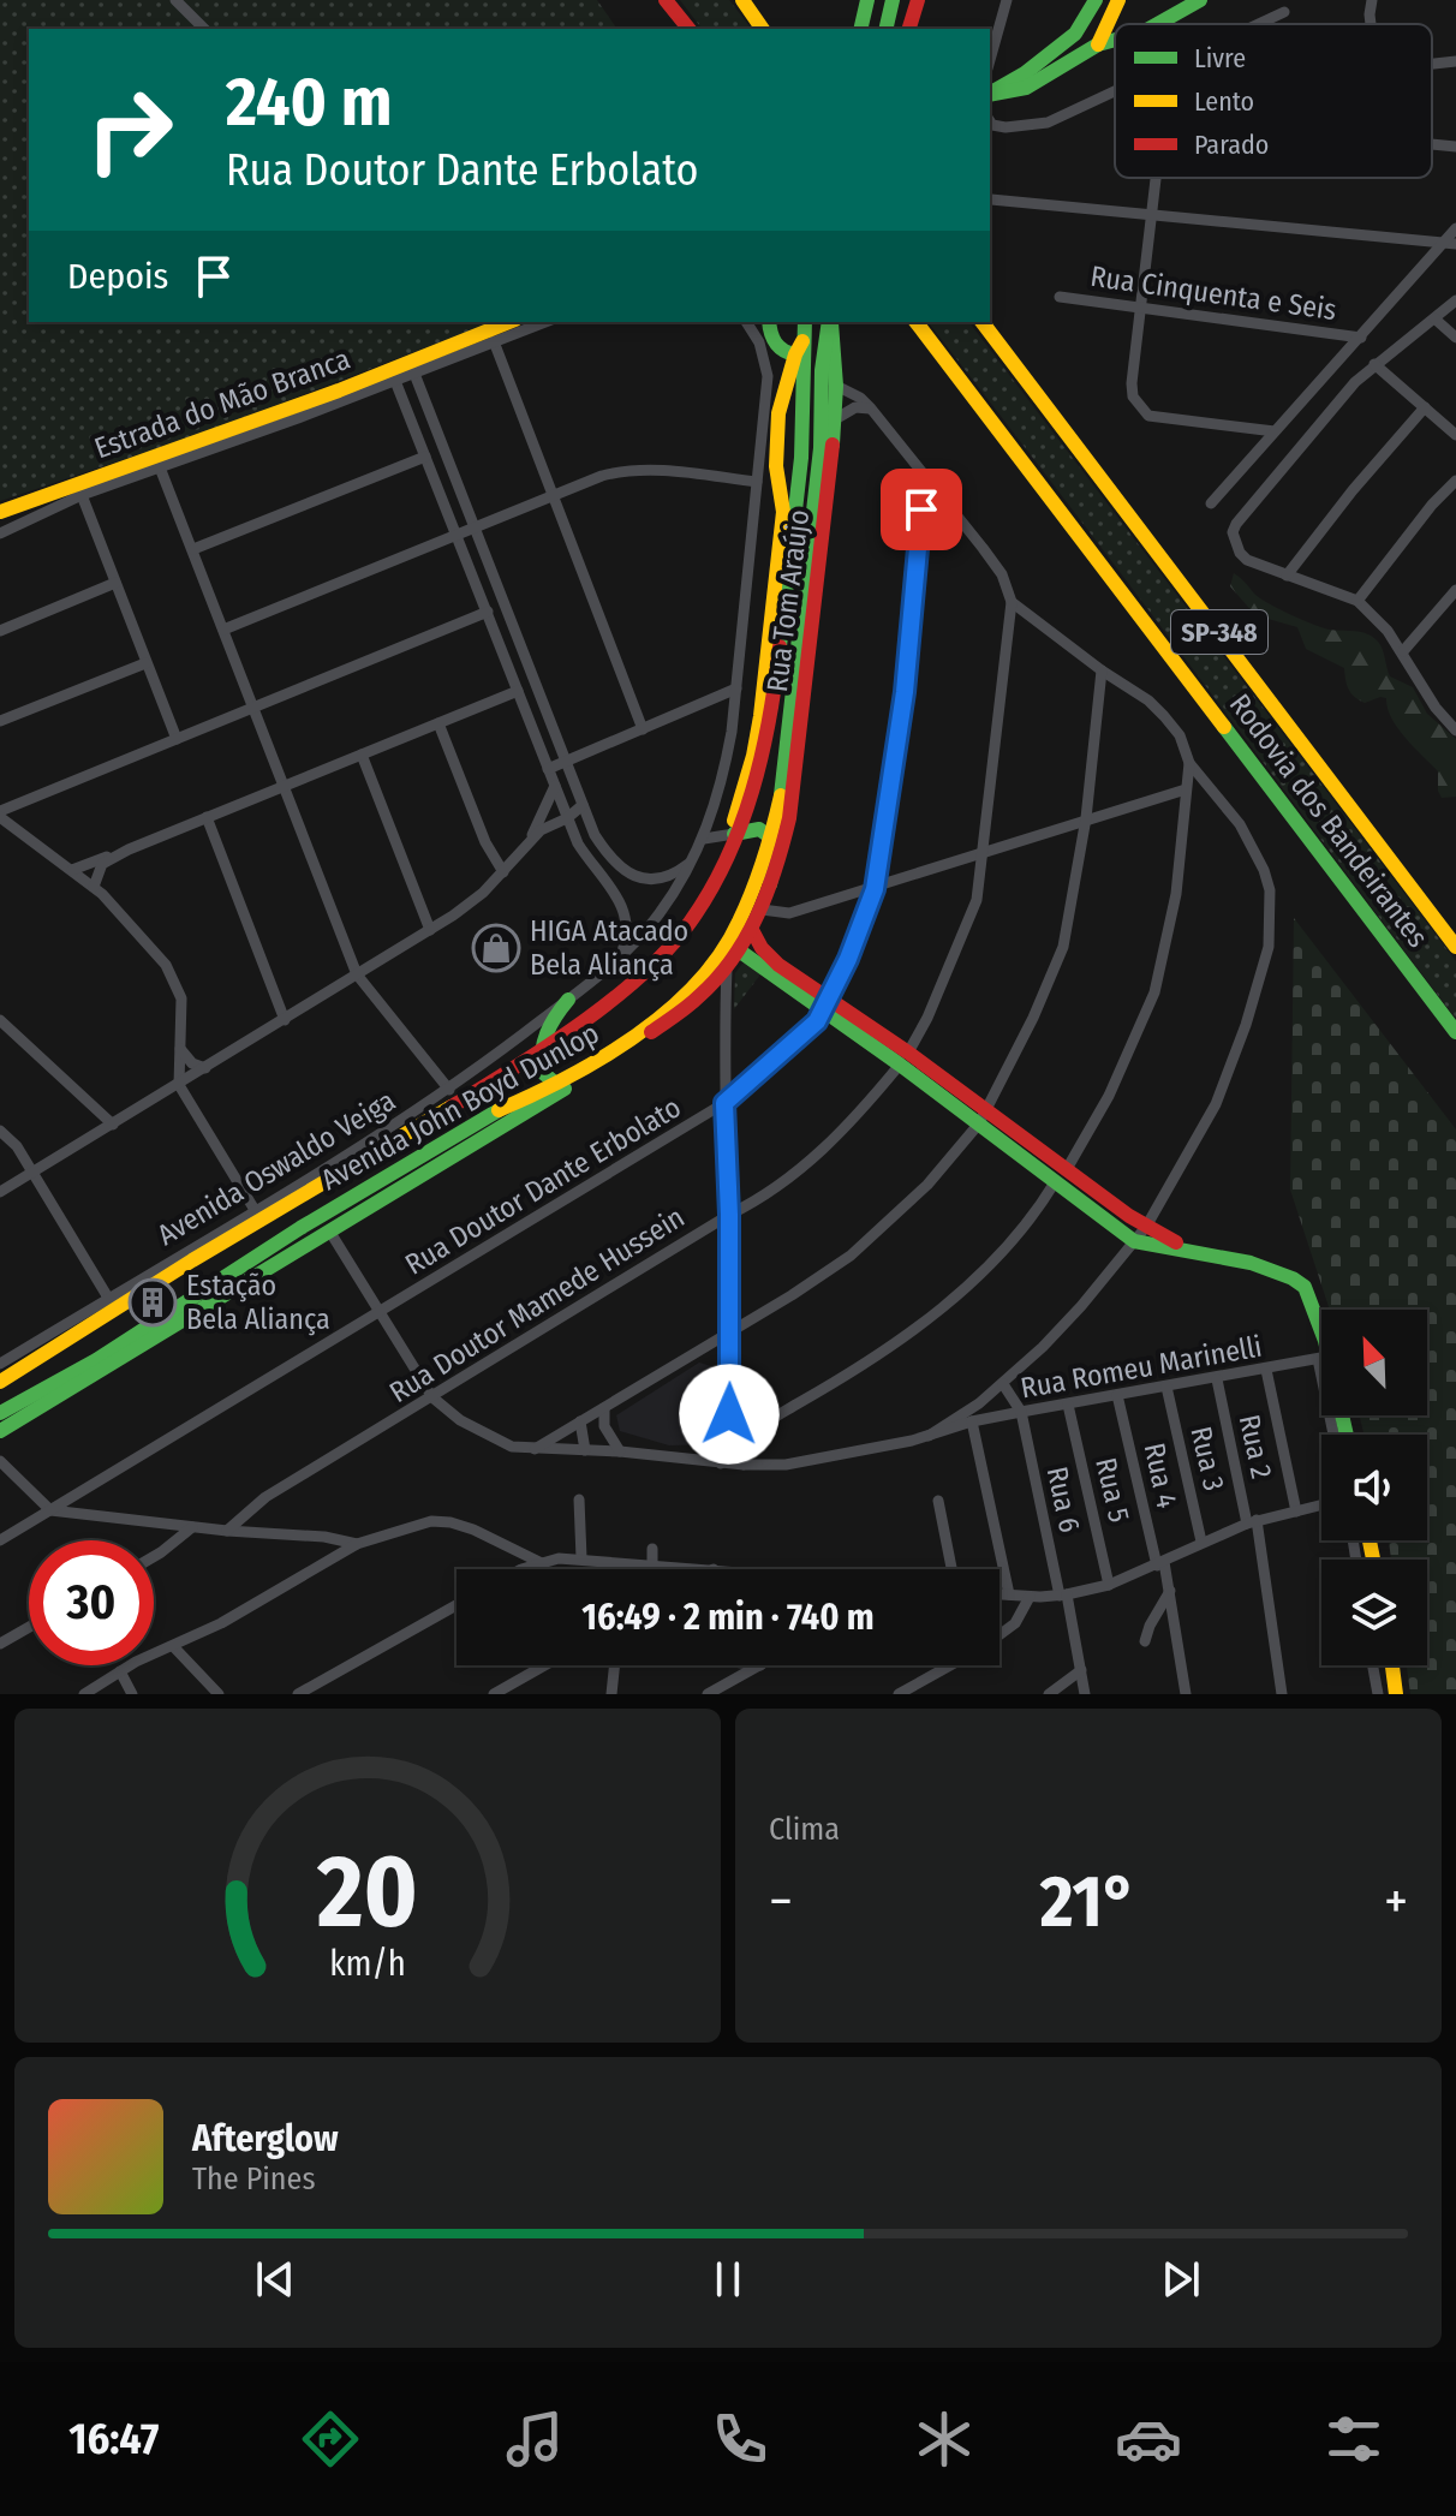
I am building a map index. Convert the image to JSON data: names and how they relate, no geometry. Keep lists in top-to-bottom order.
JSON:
{
  "streets": {
    "main road": [
      "Estrada do Mão Branca",
      "Rua Tom Araújo",
      "SP-348",
      "Rodovia dos Bandeirantes",
      "Avenida John Boyd Dunlop"
    ],
    "street": [
      "Rua Cinquenta e Seis",
      "Avenida Oswaldo Veiga",
      "Rua Doutor Dante Erbolato",
      "Rua Doutor Mamede Hussein",
      "Rua Romeu Marinelli",
      "Rua 2",
      "Rua 3",
      "Rua 4",
      "Rua 5",
      "Rua 6"
    ]
  },
  "crossings": [
    ["Rua Doutor Dante Erbolato", "Rua Romeu Marinelli"],
    ["Rua Doutor Mamede Hussein", "Rua Romeu Marinelli"],
    ["Rua Romeu Marinelli", "Rua 2"],
    ["Rua Romeu Marinelli", "Rua 3"],
    ["Rua Romeu Marinelli", "Rua 4"],
    ["Rua Romeu Marinelli", "Rua 5"],
    ["Rua Romeu Marinelli", "Rua 6"]
  ],
  "places": {
    "shop": ["HIGA Atacado Bela Aliança"],
    "building": ["Estação Bela Aliança"]
  },
  "legend": ["Livre", "Lento", "Parado"],
  "north": "top left",
  "page": {
    "turn": ["240 m", "Rua Doutor Dante Erbolato"],
    "then": "Depois",
    "limit": "30",
    "trip": "16:49 · 2 min · 740 m",
    "tile": "Clima",
    "heat": ["−", "21°", "+"],
    "song": ["Afterglow", "The Pines"],
    "tabs": "16:47",
    "gauge": ["20", "km/h"]
  }
}
